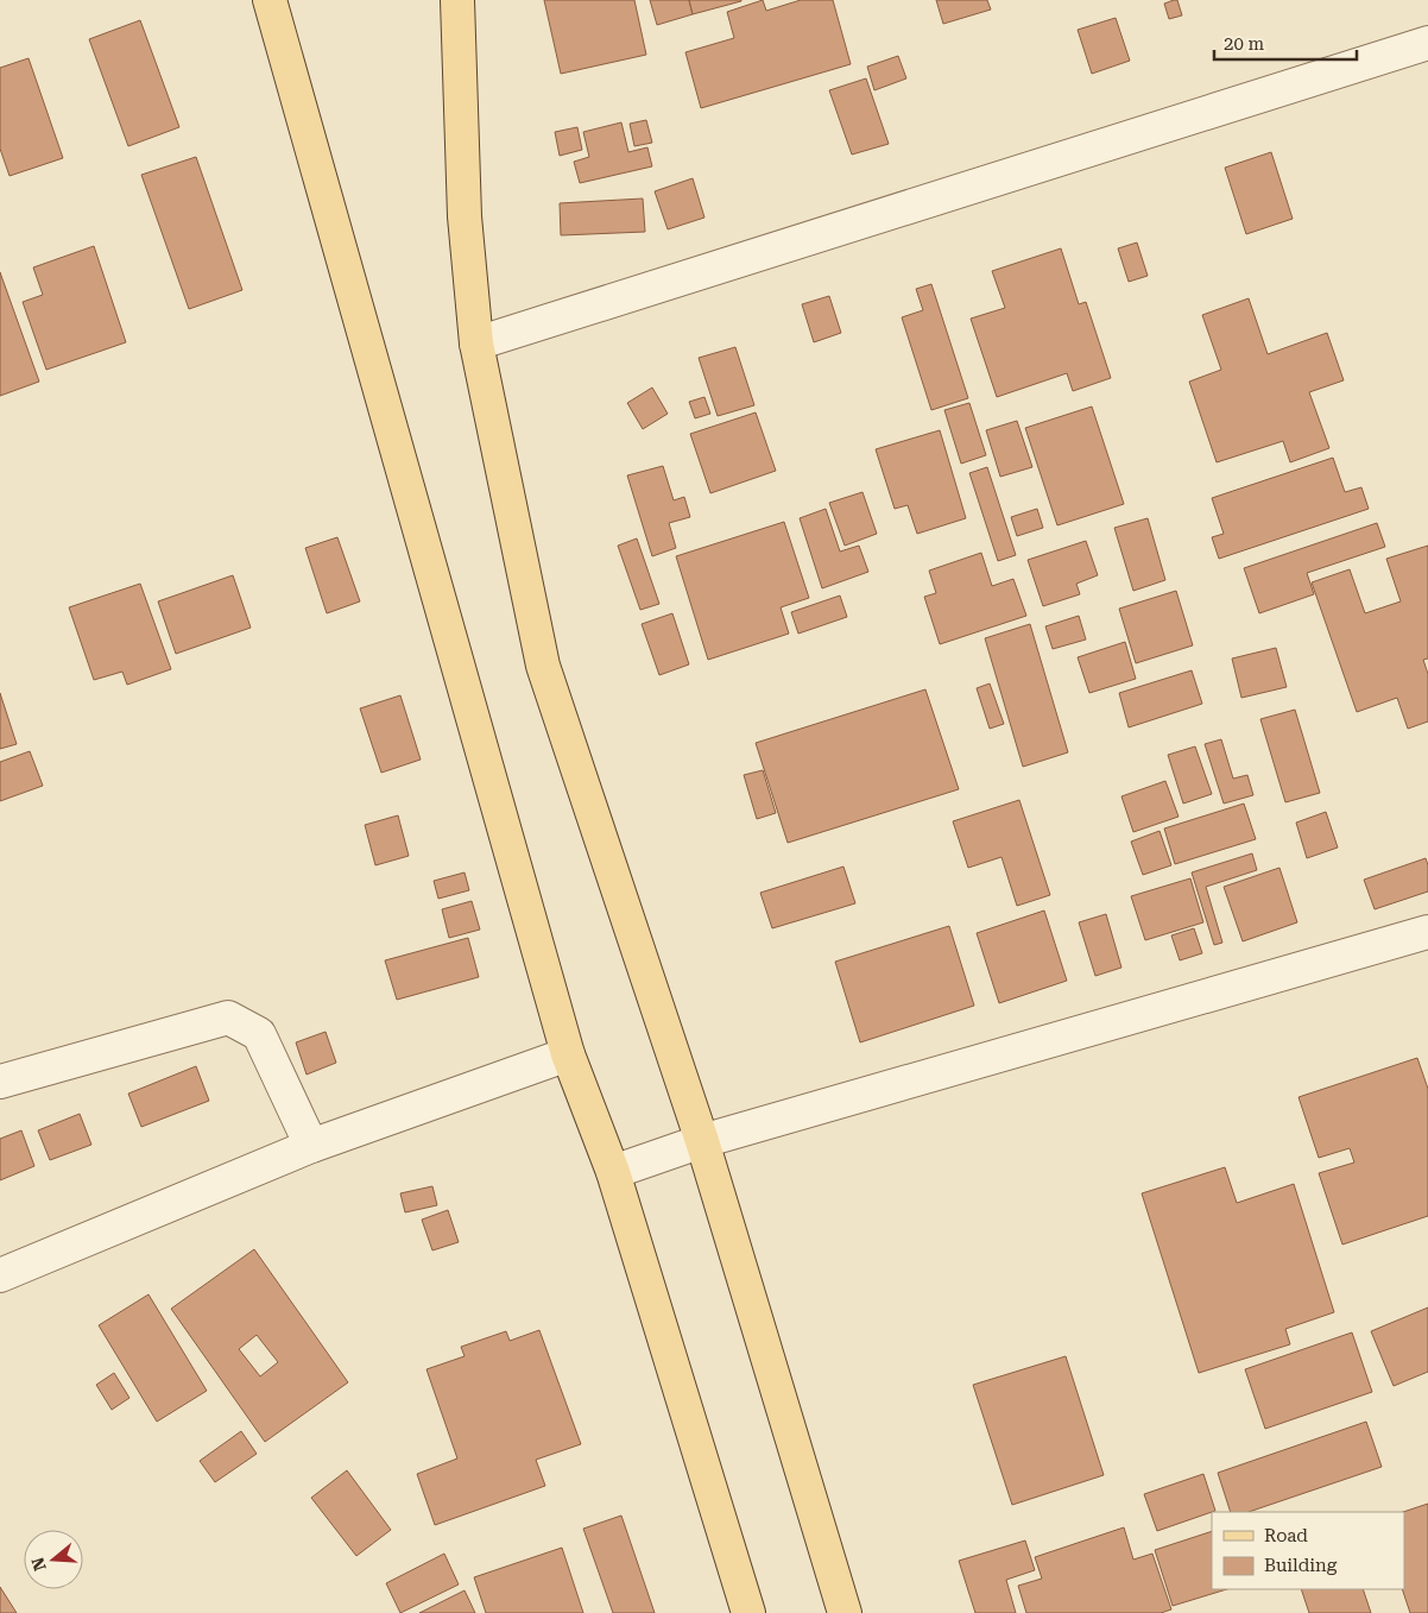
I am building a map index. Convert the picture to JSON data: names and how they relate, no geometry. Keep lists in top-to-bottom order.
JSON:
{
  "legend": ["Road", "Building"],
  "scale_bar": "20 m",
  "north": "left"
}
